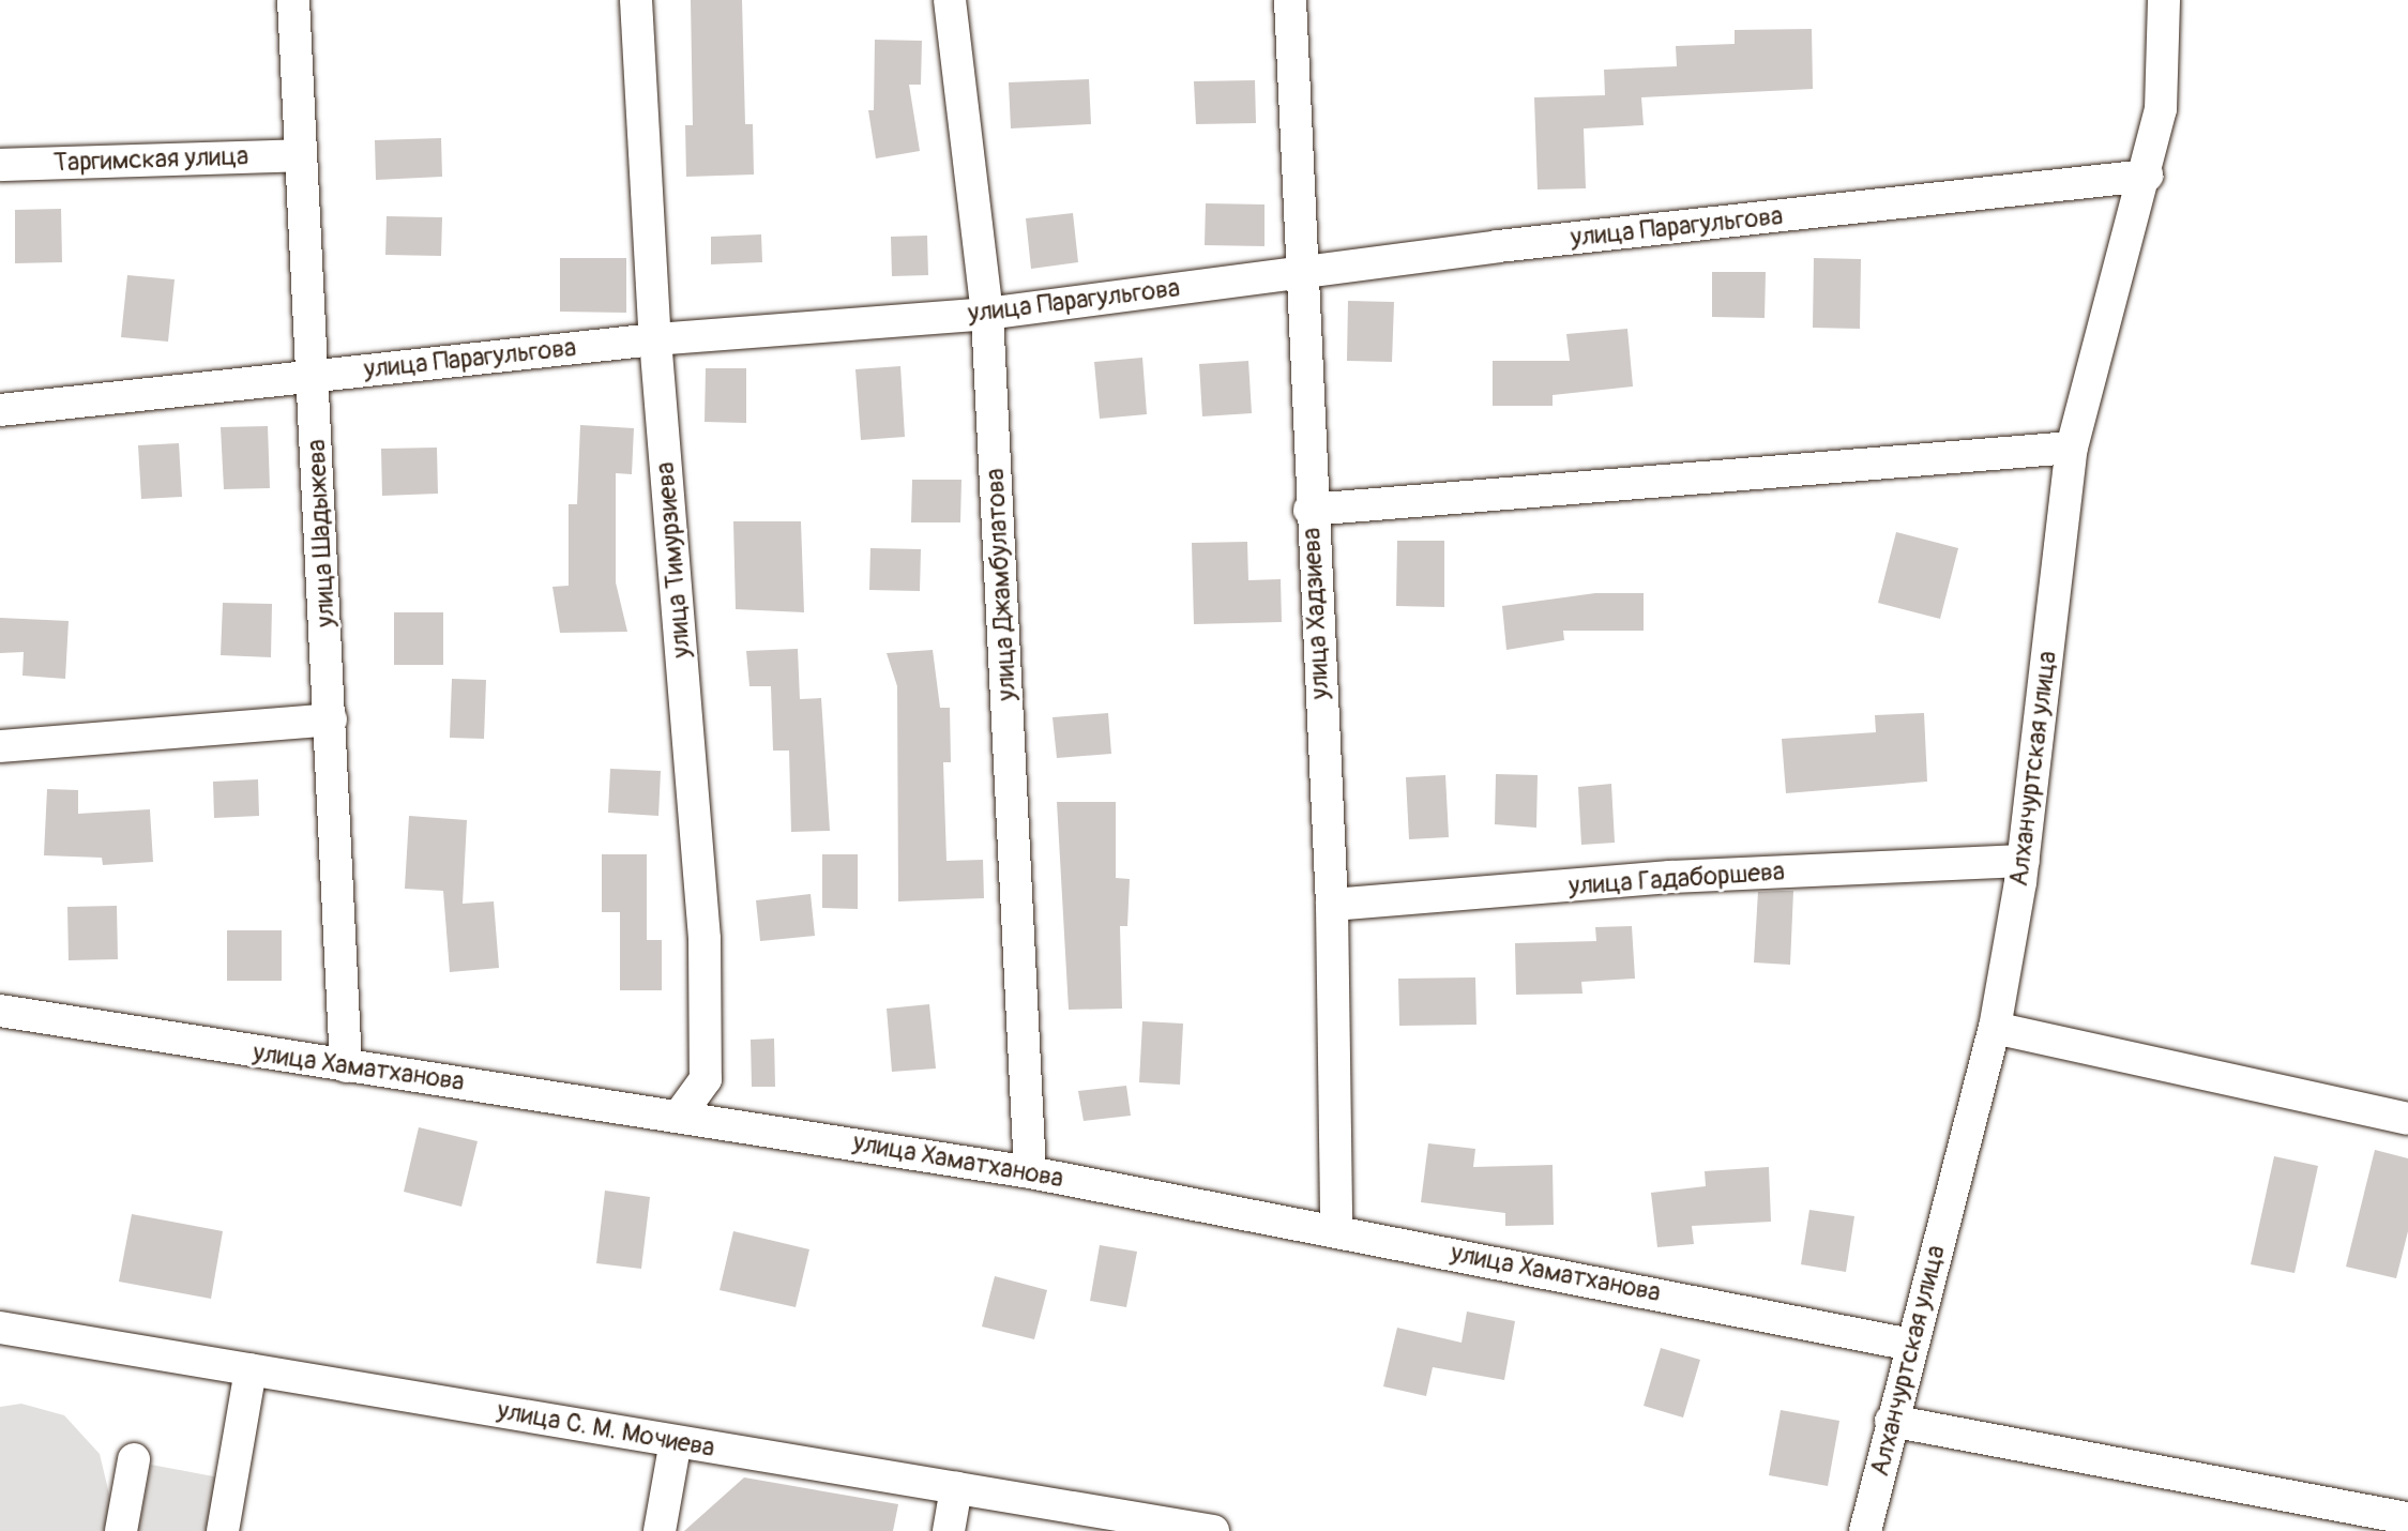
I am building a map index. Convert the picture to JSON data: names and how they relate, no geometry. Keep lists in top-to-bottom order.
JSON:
{
  "streets": {
    "street": [
      "Таргимская улица",
      "улица Парагульгова",
      "улица Шадыжева",
      "улица Тимурзиева",
      "улица Джамбулатова",
      "улица Хадзиева",
      "Алханчуртская улица",
      "улица Гадаборшева",
      "улица Хаматханова",
      "улица С. М. Мочиева"
    ]
  },
  "crossings": [
    ["Таргимская улица", "улица Шадыжева"],
    ["улица Парагульгова", "улица Шадыжева"],
    ["улица Парагульгова", "улица Тимурзиева"],
    ["улица Парагульгова", "улица Джамбулатова"],
    ["улица Парагульгова", "улица Хадзиева"],
    ["улица Парагульгова", "Алханчуртская улица"],
    ["улица Шадыжева", "улица Хаматханова"],
    ["улица Тимурзиева", "улица Хаматханова"],
    ["улица Джамбулатова", "улица Хаматханова"],
    ["улица Хадзиева", "улица Гадаборшева"],
    ["улица Хадзиева", "улица Хаматханова"],
    ["Алханчуртская улица", "улица Гадаборшева"],
    ["Алханчуртская улица", "улица Хаматханова"]
  ]
}
